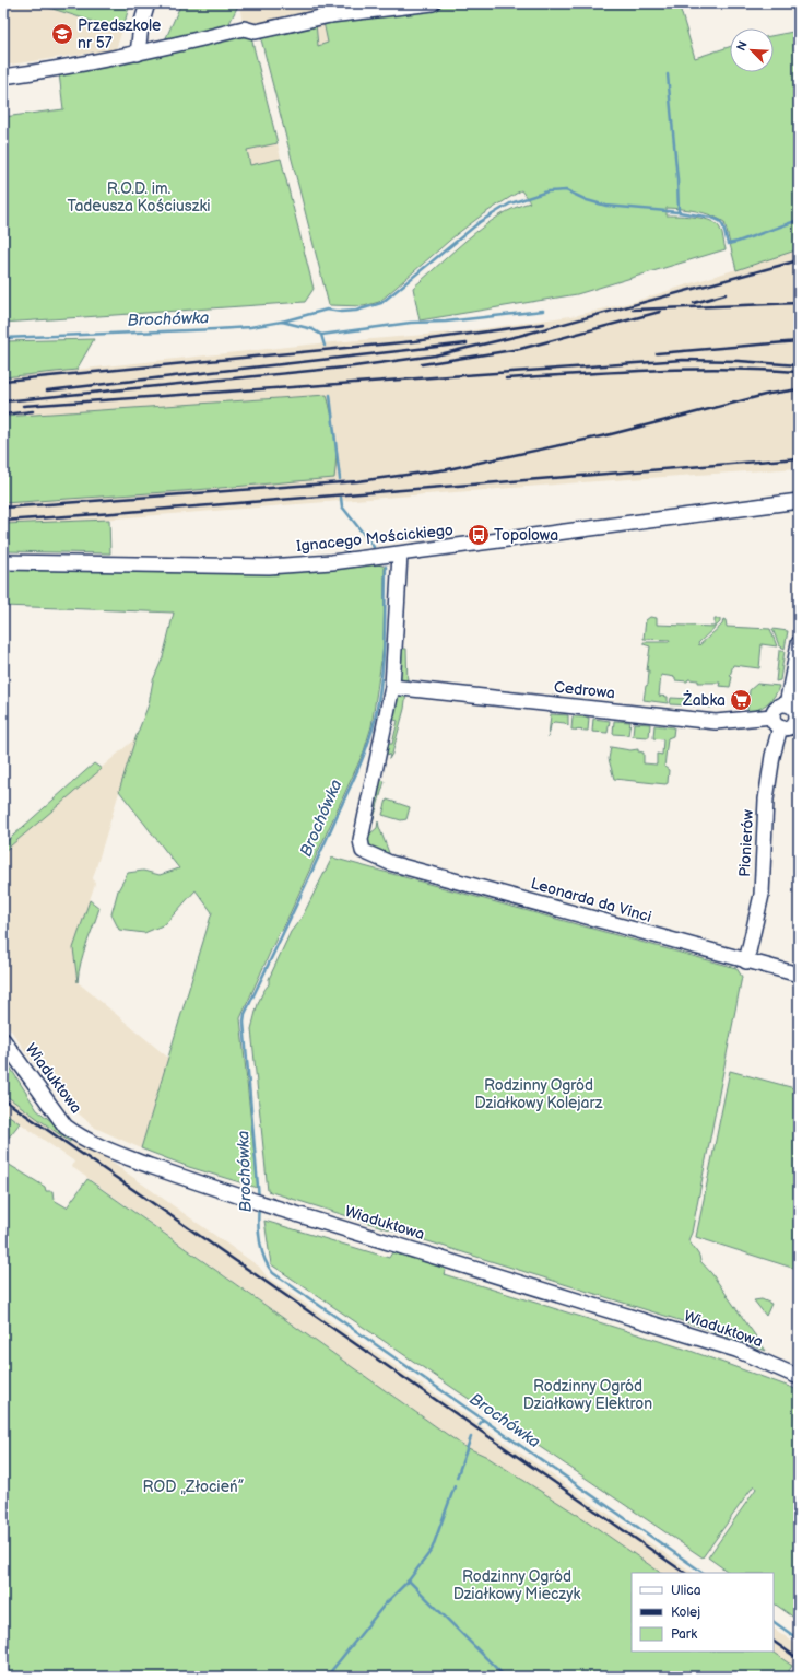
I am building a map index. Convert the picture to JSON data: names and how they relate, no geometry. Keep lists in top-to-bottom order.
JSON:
{
  "streets": {
    "street": [
      "Ignacego Mościckiego",
      "Cedrowa",
      "Pionierów",
      "Leonarda da Vinci",
      "Wiaduktowa"
    ]
  },
  "crossings": [
    ["Cedrowa", "Pionierów"],
    ["Cedrowa", "Leonarda da Vinci"],
    ["Pionierów", "Leonarda da Vinci"]
  ],
  "water": ["Brochówka"],
  "parks": [
    "R.O.D. im. Tadeusza Kościuszki",
    "Rodzinny Ogród Działkowy Kolejarz",
    "Rodzinny Ogród Działkowy Elektron",
    "ROD „Złocień”",
    "Rodzinny Ogród Działkowy Mieczyk"
  ],
  "places": {
    "school or university": ["Przedszkole nr 57"],
    "bus stop": ["Topolowa"],
    "supermarket": ["Żabka"]
  },
  "legend": ["Ulica", "Kolej", "Park"],
  "north": "top left"
}
